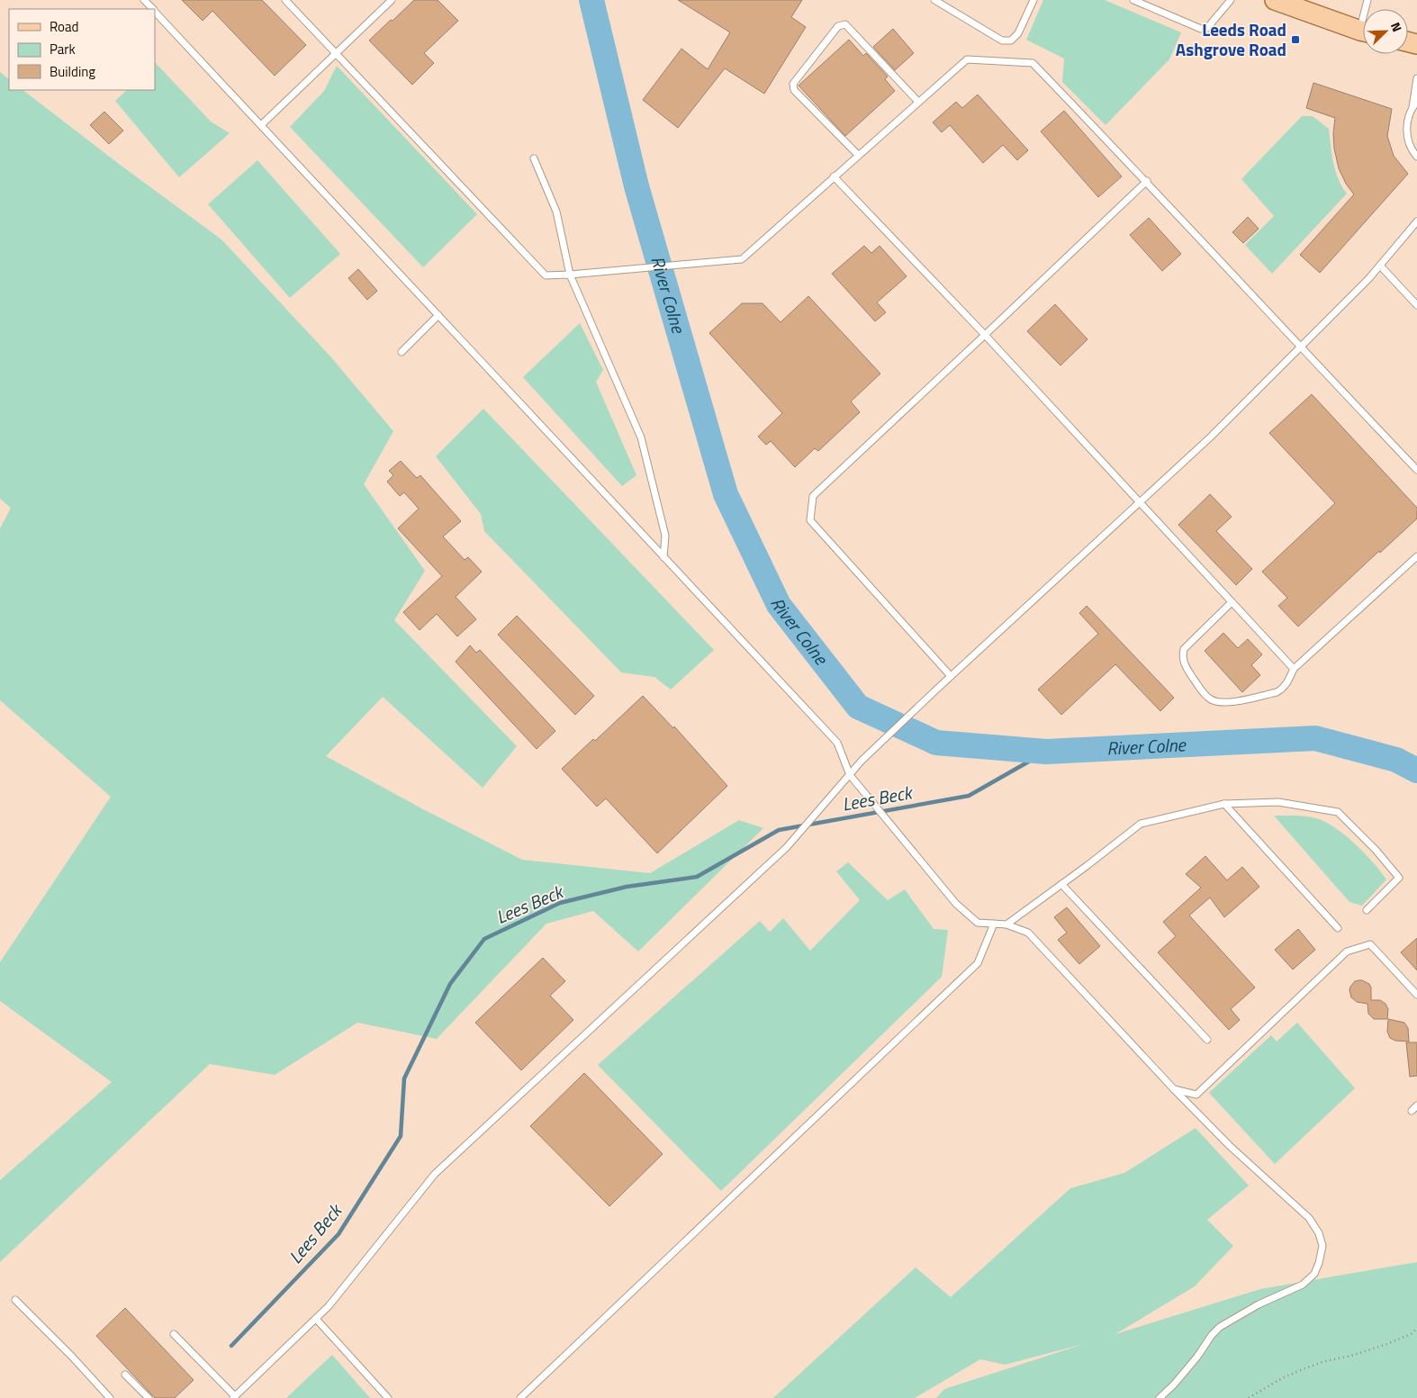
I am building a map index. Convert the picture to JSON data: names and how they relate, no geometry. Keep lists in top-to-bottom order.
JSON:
{
  "water": ["River Colne", "Lees Beck"],
  "places": {
    "transit": ["Leeds Road Ashgrove Road"]
  },
  "legend": ["Road", "Park", "Building"],
  "north": "top right"
}
